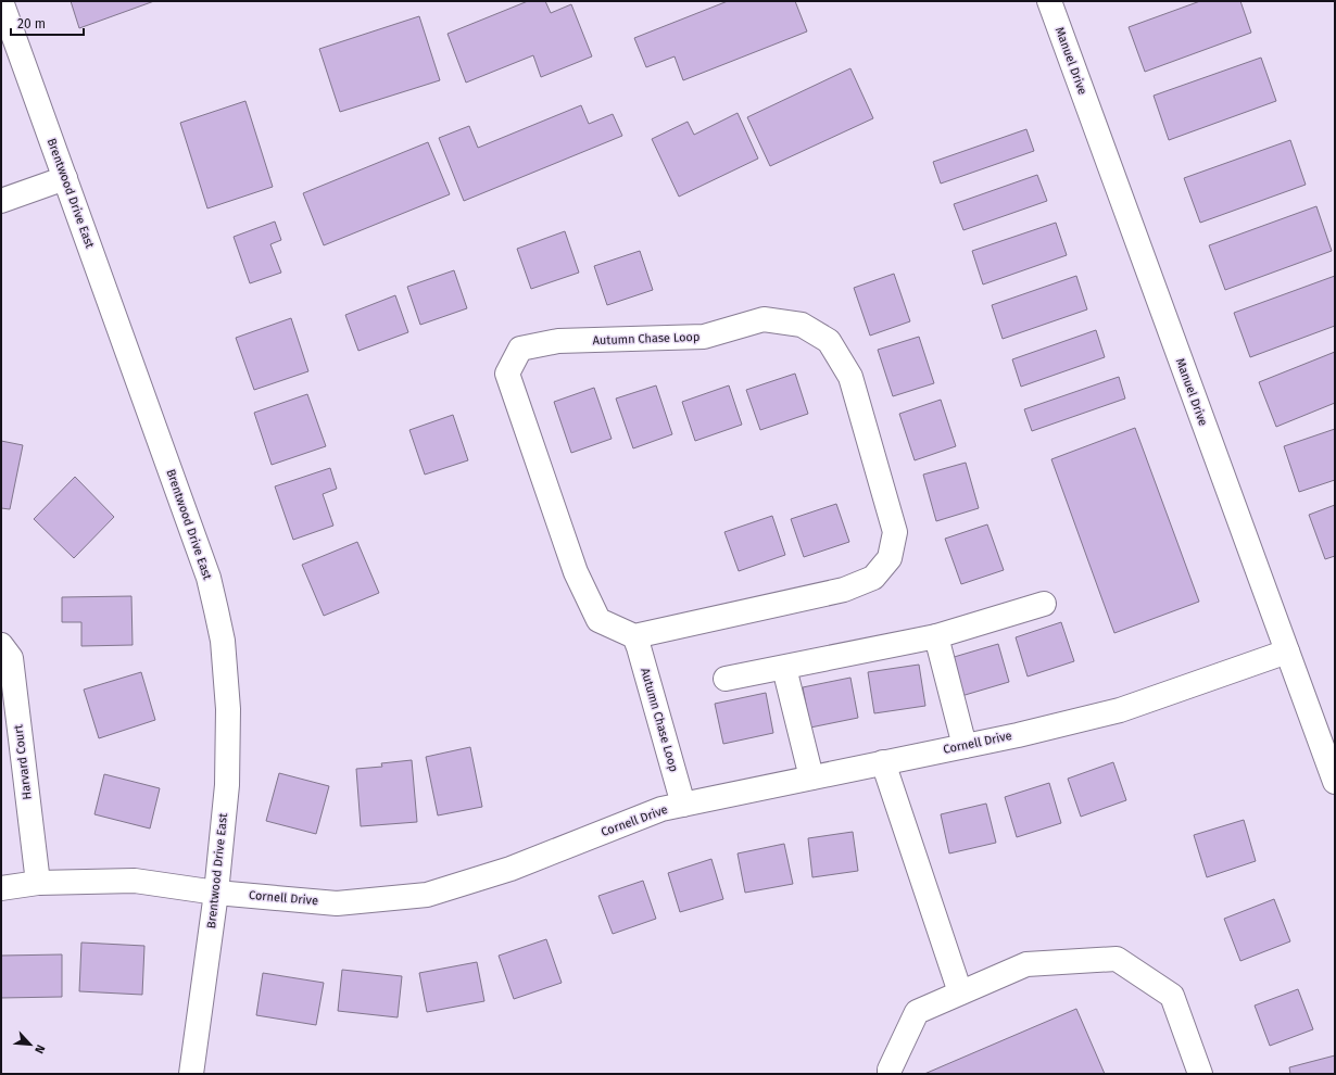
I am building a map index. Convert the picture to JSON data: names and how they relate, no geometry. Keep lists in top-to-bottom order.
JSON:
{
  "streets": {
    "street": [
      "Manuel Drive",
      "Brentwood Drive East",
      "Autumn Chase Loop",
      "Cornell Drive",
      "Harvard Court"
    ]
  },
  "crossings": [
    ["Manuel Drive", "Cornell Drive"],
    ["Brentwood Drive East", "Cornell Drive"],
    ["Autumn Chase Loop", "Cornell Drive"],
    ["Cornell Drive", "Harvard Court"]
  ],
  "scale_bar": "20 m",
  "north": "bottom right"
}
